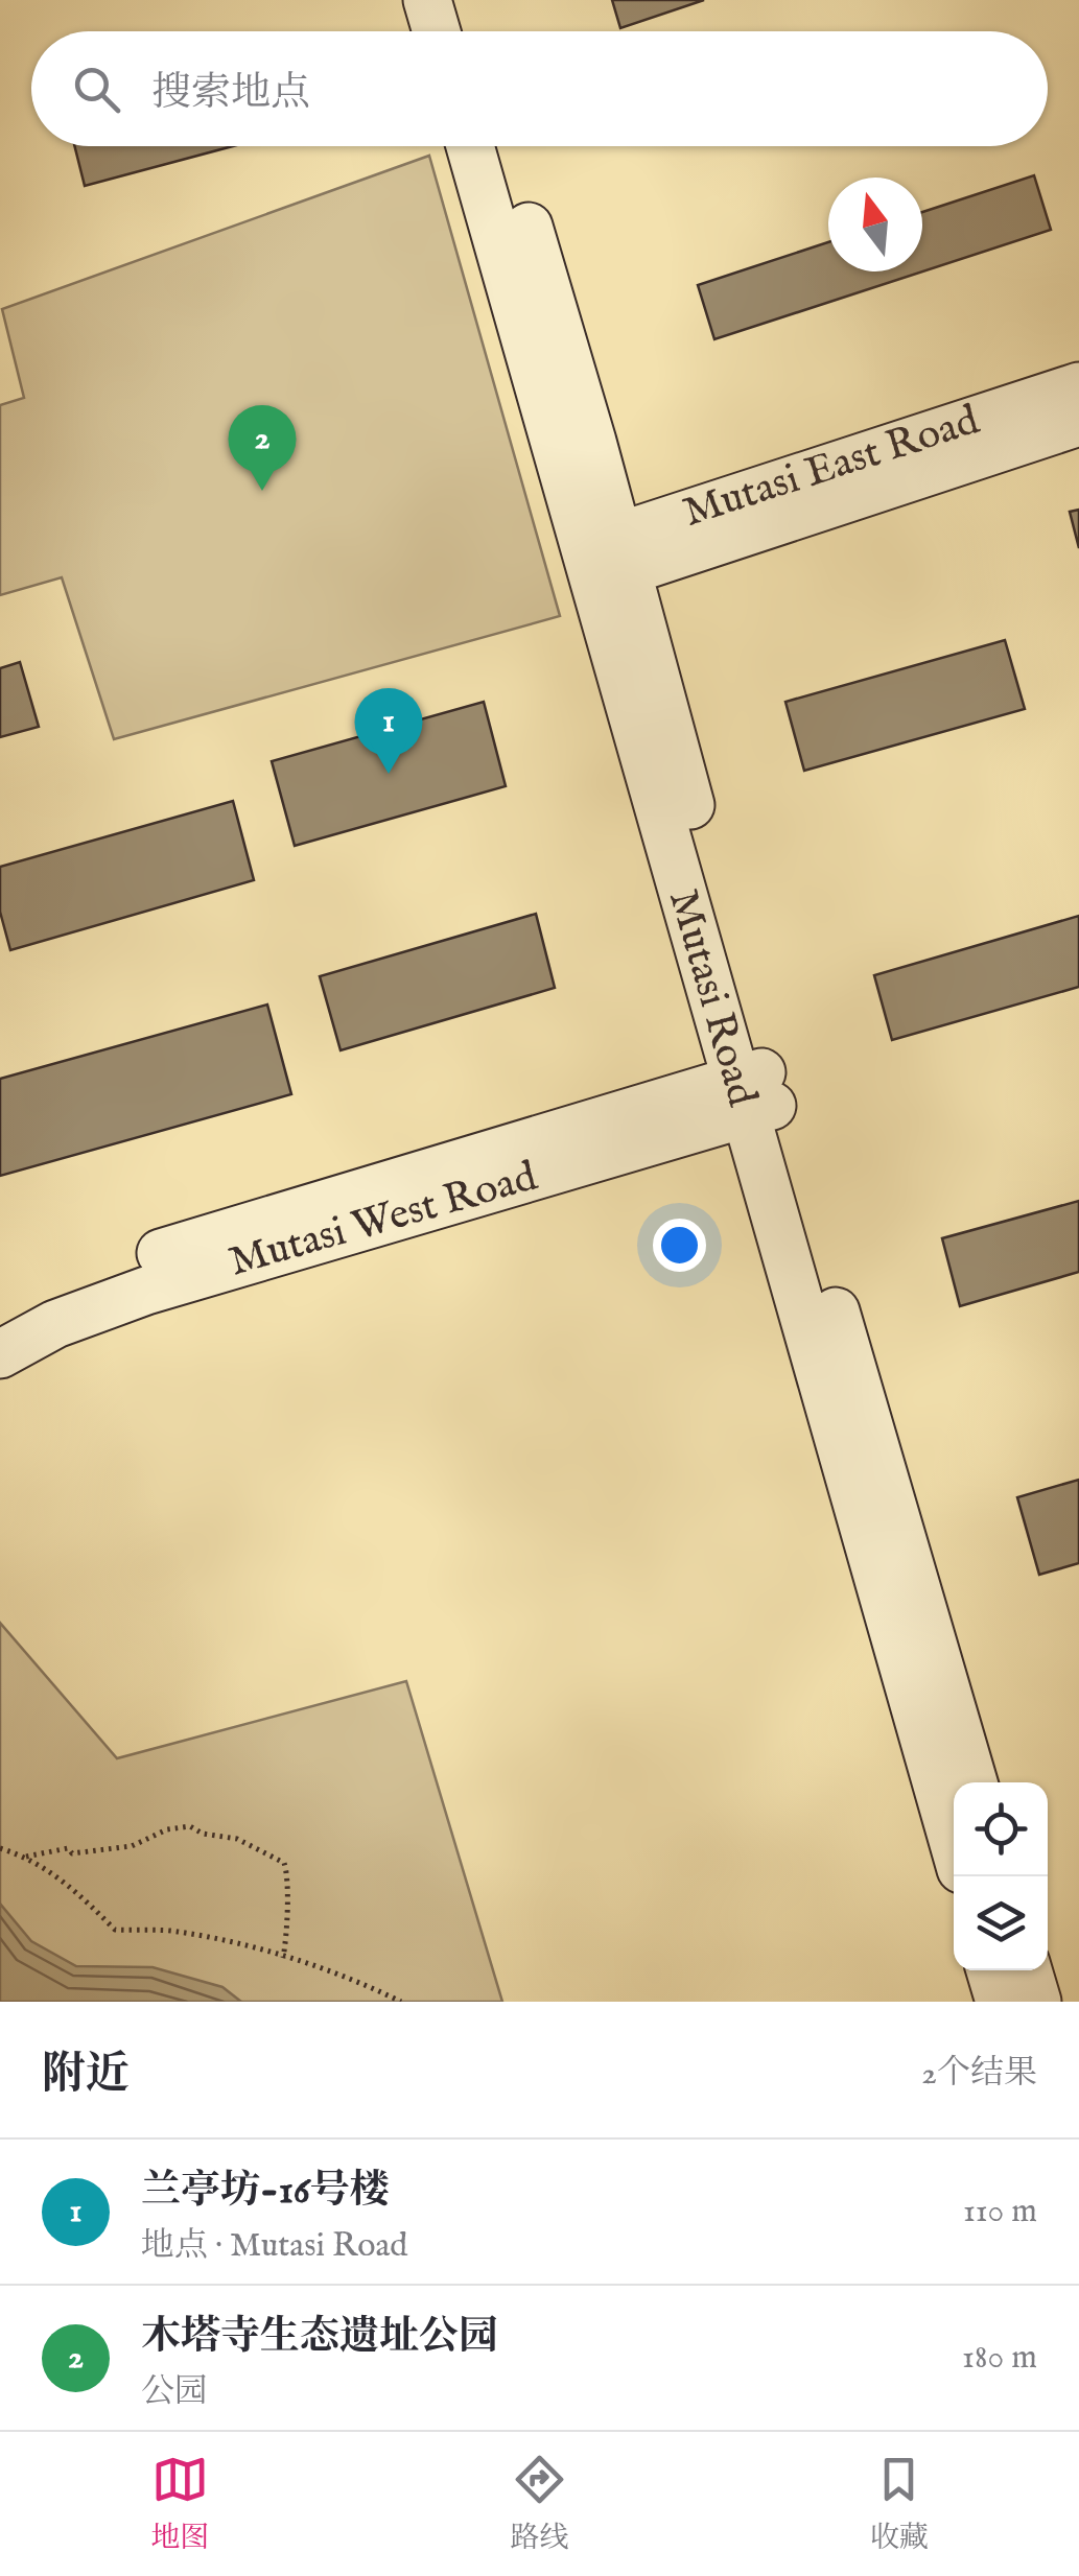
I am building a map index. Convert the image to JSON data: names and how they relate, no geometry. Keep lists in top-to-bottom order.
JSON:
{
  "streets": {
    "street": ["Mutasi East Road", "Mutasi Road", "Mutasi West Road"]
  },
  "crossings": [
    ["Mutasi East Road", "Mutasi Road"],
    ["Mutasi Road", "Mutasi West Road"]
  ],
  "north": "top",
  "page": {
    "search": "搜索地点",
    "pins": ["2", "1"],
    "heading": ["附近", "2个结果"],
    "list": [
      {
        "mark": "1",
        "name": "兰亭坊-16号楼",
        "note": "地点 · Mutasi Road",
        "value": "110 m"
      },
      {
        "mark": "2",
        "name": "木塔寺生态遗址公园",
        "note": "公园",
        "value": "180 m"
      }
    ],
    "nav": ["地图", "路线", "收藏"]
  }
}
